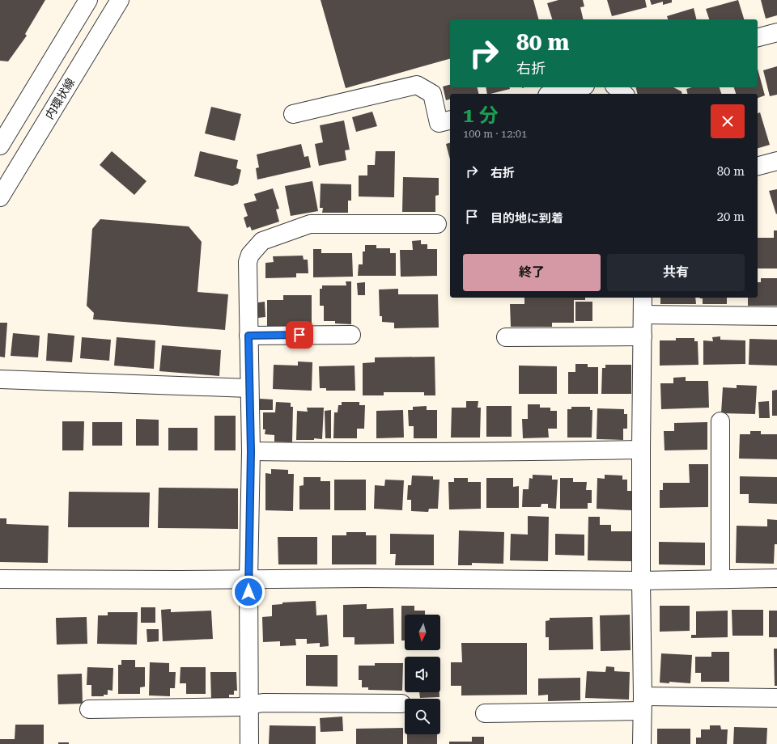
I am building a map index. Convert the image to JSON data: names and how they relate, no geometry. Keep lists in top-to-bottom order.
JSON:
{
  "streets": {
    "street": ["内環状線"]
  },
  "north": "bottom",
  "page": {
    "turn": ["80 m", "右折"],
    "heading": ["1 分", "100 m · 12:01"],
    "list": [
      {
        "name": "右折",
        "value": "80 m"
      },
      {
        "name": "目的地に到着",
        "value": "20 m"
      }
    ],
    "buttons": ["終了", "共有"]
  }
}
